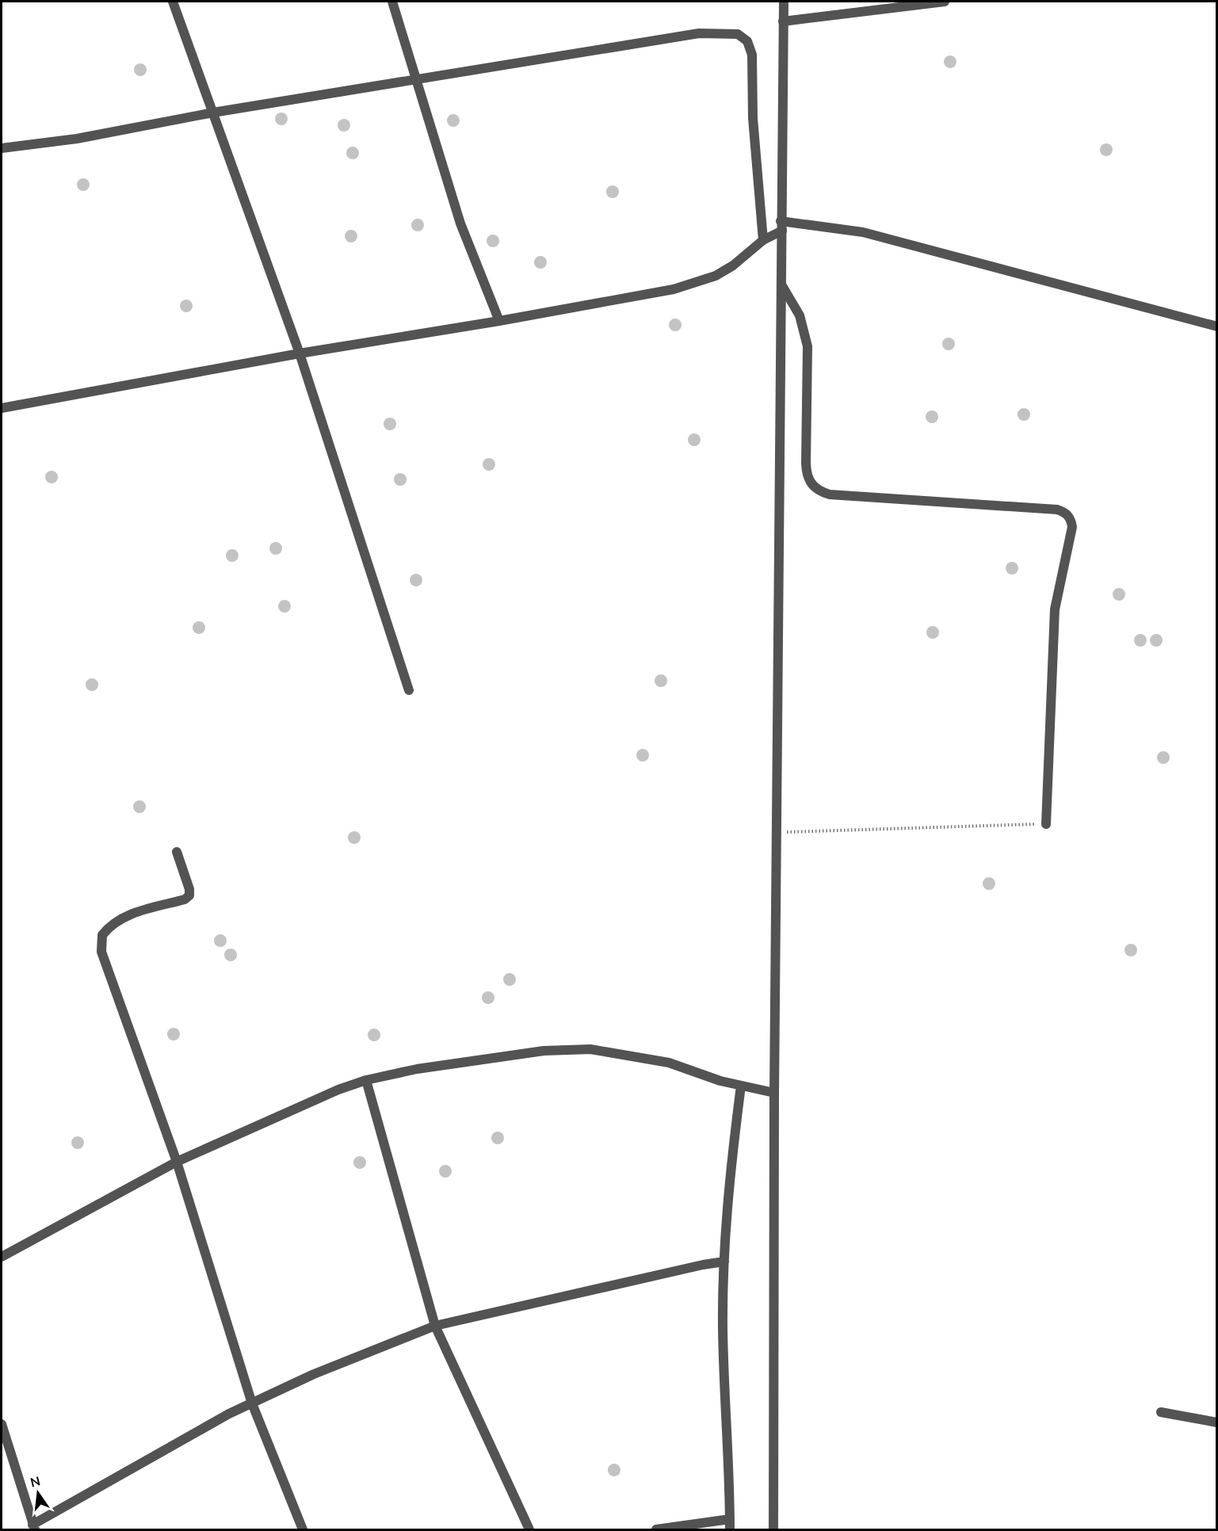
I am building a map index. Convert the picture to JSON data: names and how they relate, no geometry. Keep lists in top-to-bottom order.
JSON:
{
  "north": "top"
}
